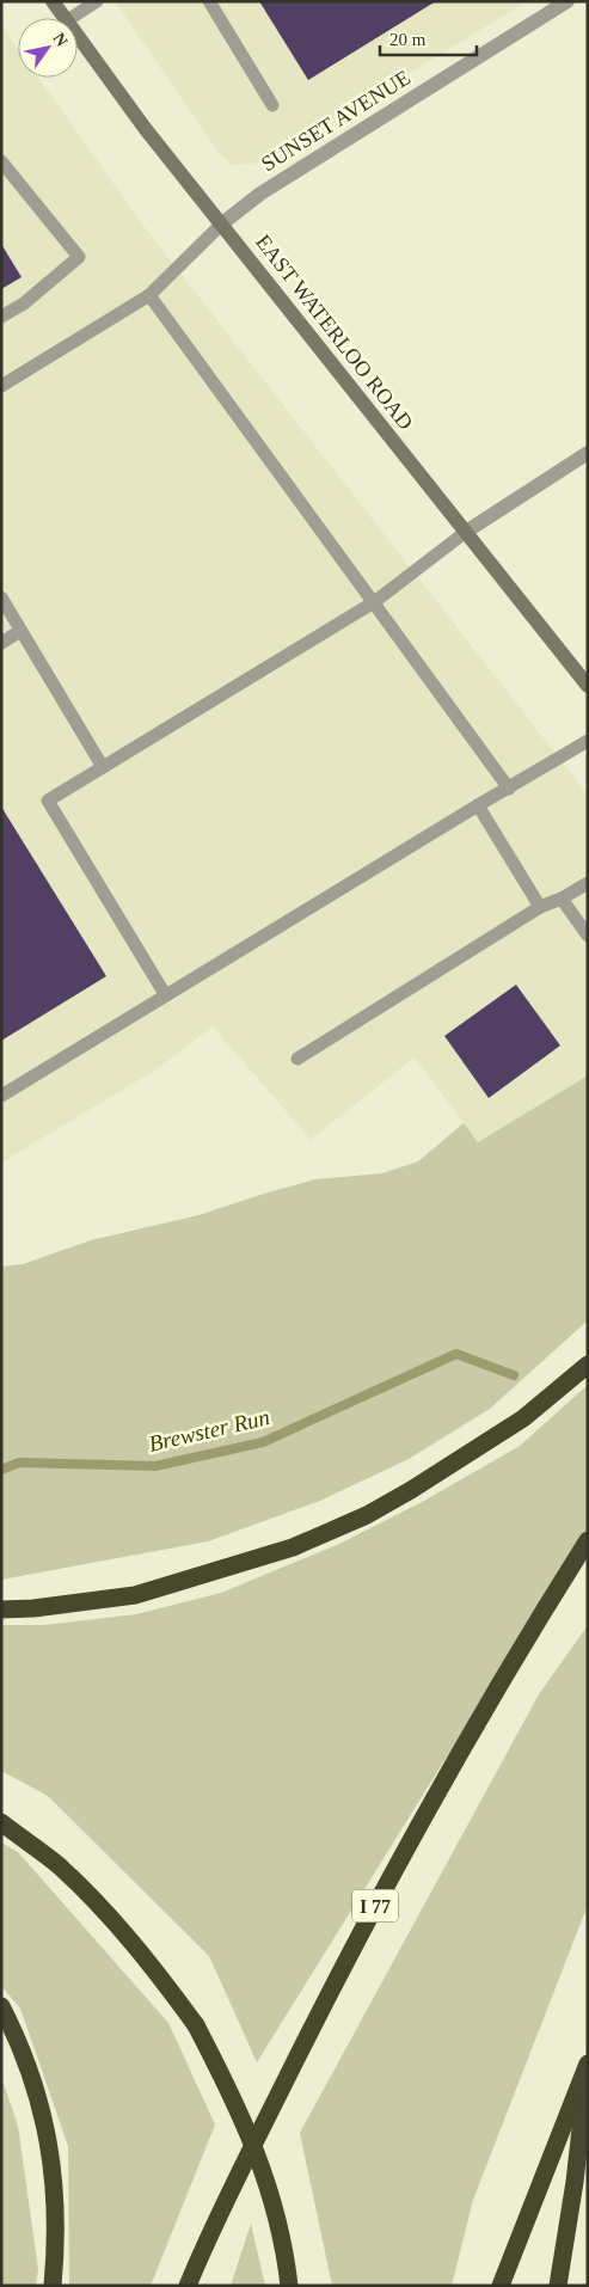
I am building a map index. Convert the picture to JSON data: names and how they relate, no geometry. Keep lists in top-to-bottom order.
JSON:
{
  "streets": {
    "highway": ["I 77"],
    "main road": ["EAST WATERLOO ROAD"],
    "street": ["SUNSET AVENUE"]
  },
  "crossings": [
    ["SUNSET AVENUE", "EAST WATERLOO ROAD"]
  ],
  "water": ["Brewster Run"],
  "scale_bar": "20 m",
  "north": "top right"
}
